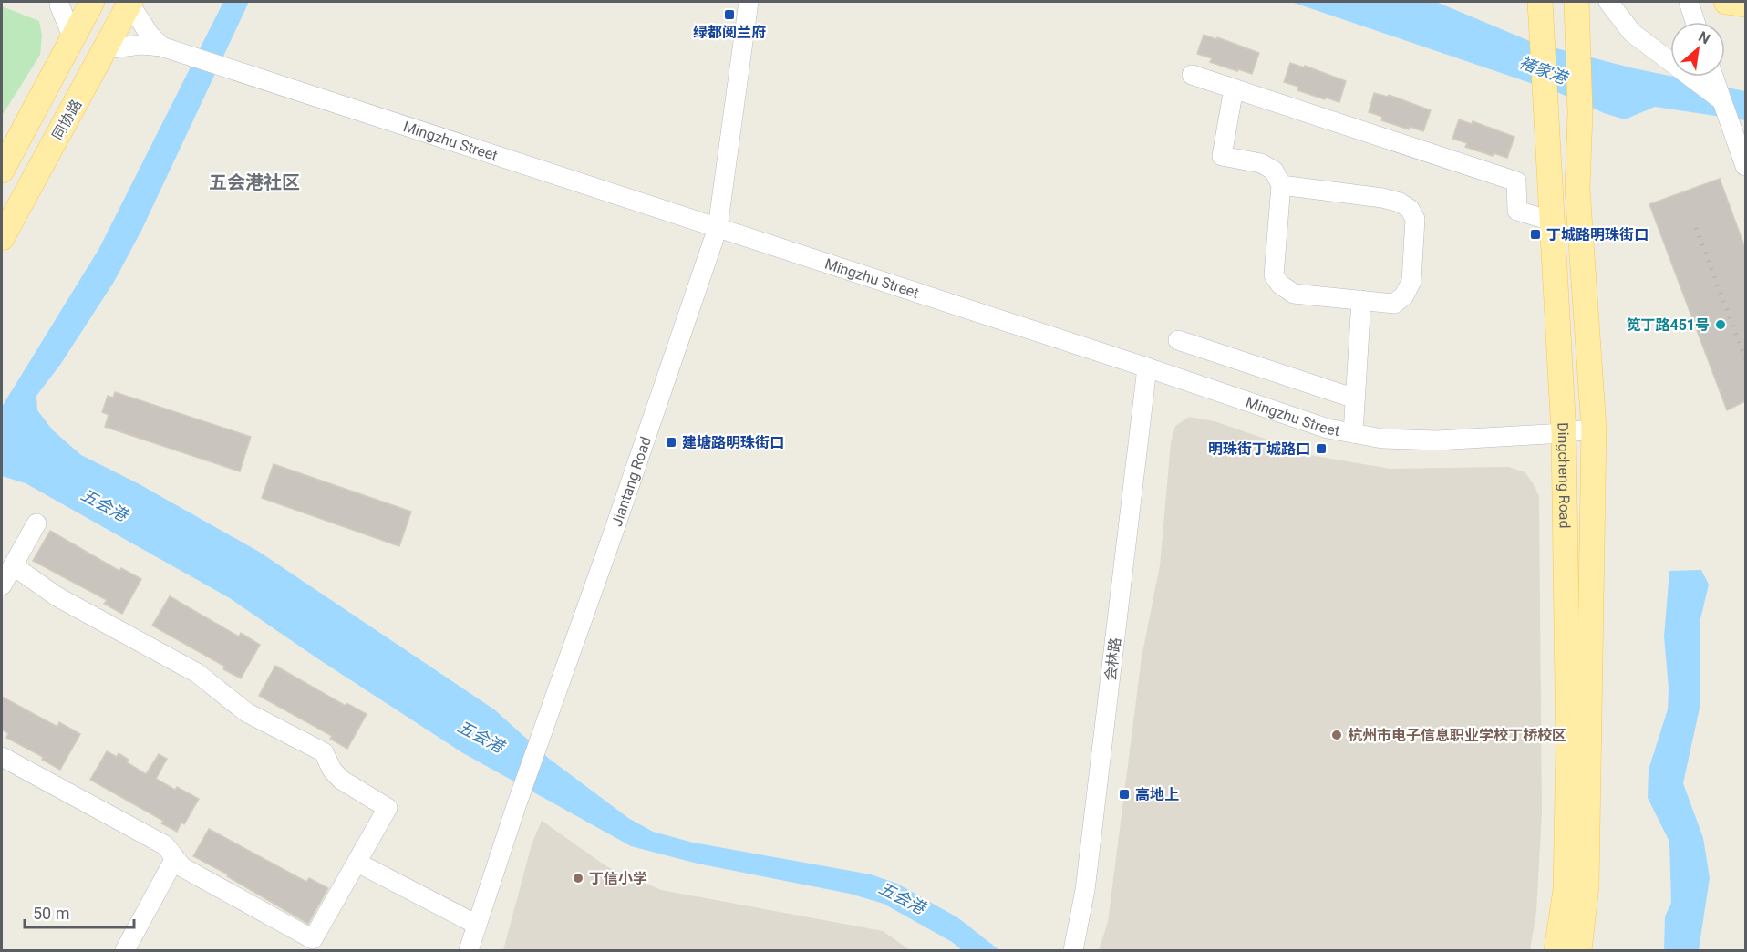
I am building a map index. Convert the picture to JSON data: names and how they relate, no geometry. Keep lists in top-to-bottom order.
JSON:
{
  "streets": {
    "main road": ["同协路", "Dingcheng Road"],
    "street": ["Mingzhu Street", "Jiantang Road", "会林路"]
  },
  "crossings": [
    ["同协路", "Mingzhu Street"],
    ["Mingzhu Street", "Dingcheng Road"],
    ["Mingzhu Street", "Jiantang Road"],
    ["Mingzhu Street", "会林路"]
  ],
  "districts": ["五会港社区"],
  "water": ["褚家港", "五会港"],
  "places": {
    "transit": [
      "绿都阅兰府",
      "丁城路明珠街口",
      "建塘路明珠街口",
      "明珠街丁城路口",
      "高地上"
    ],
    "other": ["笕丁路451号", "杭州市电子信息职业学校丁桥校区", "丁信小学"]
  },
  "scale_bar": "50 m",
  "north": "top right"
}
